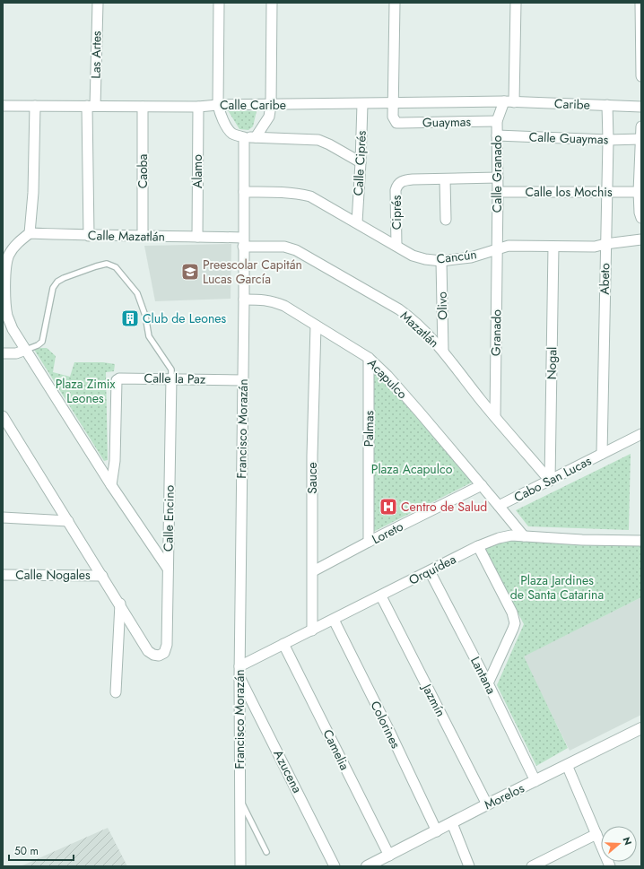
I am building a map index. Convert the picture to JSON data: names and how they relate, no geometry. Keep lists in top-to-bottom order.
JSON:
{
  "streets": {
    "street": [
      "Las Artes",
      "Caribe",
      "Calle Caribe",
      "Guaymas",
      "Calle Guaymas",
      "Calle Ciprés",
      "Caoba",
      "Alamo",
      "Calle Granado",
      "Calle los Mochis",
      "Ciprés",
      "Calle Mazatlán",
      "Cancún",
      "Abeto",
      "Olivo",
      "Mazatlán",
      "Granado",
      "Nogal",
      "Calle la Paz",
      "Acapulco",
      "Francisco Morazán",
      "Palmas",
      "Sauce",
      "Cabo San Lucas",
      "Calle Encino",
      "Loreto",
      "Orquídea",
      "Calle Nogales",
      "Lantana",
      "Jazmín",
      "Colorines",
      "Camelia",
      "Azucena",
      "Morelos"
    ]
  },
  "crossings": [
    ["Las Artes", "Calle Caribe"],
    ["Las Artes", "Calle Mazatlán"],
    ["Caribe", "Calle Caribe"],
    ["Caribe", "Calle Granado"],
    ["Caribe", "Abeto"],
    ["Calle Caribe", "Guaymas"],
    ["Calle Caribe", "Calle Ciprés"],
    ["Calle Caribe", "Caoba"],
    ["Calle Caribe", "Alamo"],
    ["Calle Caribe", "Calle Granado"],
    ["Guaymas", "Calle Granado"],
    ["Calle Guaymas", "Calle Granado"],
    ["Calle Guaymas", "Abeto"],
    ["Calle Ciprés", "Cancún"],
    ["Caoba", "Calle Mazatlán"],
    ["Alamo", "Calle Mazatlán"],
    ["Calle Granado", "Calle los Mochis"],
    ["Calle Granado", "Cancún"],
    ["Calle Granado", "Granado"],
    ["Calle los Mochis", "Abeto"],
    ["Ciprés", "Cancún"],
    ["Calle Mazatlán", "Mazatlán"],
    ["Calle Mazatlán", "Francisco Morazán"],
    ["Cancún", "Abeto"],
    ["Cancún", "Olivo"],
    ["Cancún", "Granado"],
    ["Cancún", "Nogal"],
    ["Cancún", "Francisco Morazán"],
    ["Abeto", "Cabo San Lucas"],
    ["Olivo", "Mazatlán"],
    ["Mazatlán", "Granado"],
    ["Mazatlán", "Nogal"],
    ["Mazatlán", "Francisco Morazán"],
    ["Mazatlán", "Cabo San Lucas"],
    ["Nogal", "Cabo San Lucas"],
    ["Calle la Paz", "Francisco Morazán"],
    ["Calle la Paz", "Calle Encino"],
    ["Acapulco", "Francisco Morazán"],
    ["Acapulco", "Palmas"],
    ["Acapulco", "Sauce"],
    ["Acapulco", "Cabo San Lucas"],
    ["Acapulco", "Loreto"],
    ["Francisco Morazán", "Orquídea"],
    ["Francisco Morazán", "Azucena"],
    ["Palmas", "Loreto"],
    ["Sauce", "Loreto"],
    ["Sauce", "Orquídea"],
    ["Cabo San Lucas", "Orquídea"],
    ["Orquídea", "Lantana"],
    ["Orquídea", "Jazmín"],
    ["Orquídea", "Colorines"],
    ["Orquídea", "Camelia"],
    ["Orquídea", "Azucena"],
    ["Lantana", "Morelos"],
    ["Jazmín", "Morelos"],
    ["Colorines", "Morelos"],
    ["Camelia", "Morelos"]
  ],
  "parks": ["Plaza Zimix Leones", "Plaza Acapulco", "Plaza Jardines de Santa Catarina"],
  "places": {
    "school or university": ["Preescolar Capitán Lucas García"],
    "building": ["Club de Leones"],
    "hospital": ["Centro de Salud"]
  },
  "scale_bar": "50 m",
  "north": "right"
}
